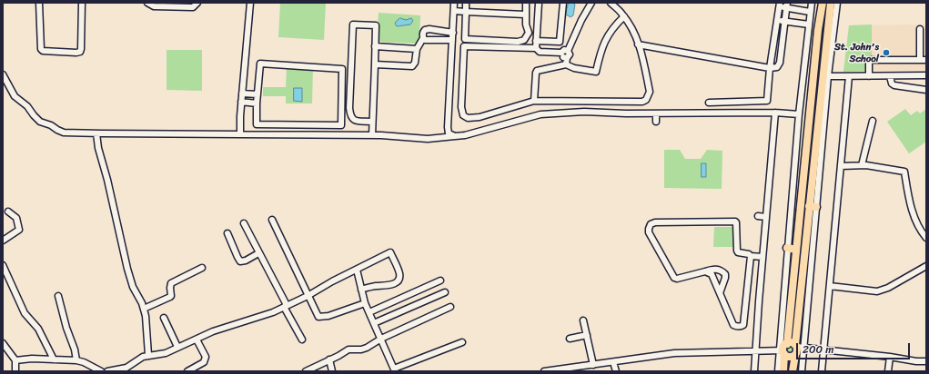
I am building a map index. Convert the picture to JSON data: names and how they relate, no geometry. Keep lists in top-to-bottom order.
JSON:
{
  "places": ["St. John's School"],
  "scale_bar": "200 m"
}
